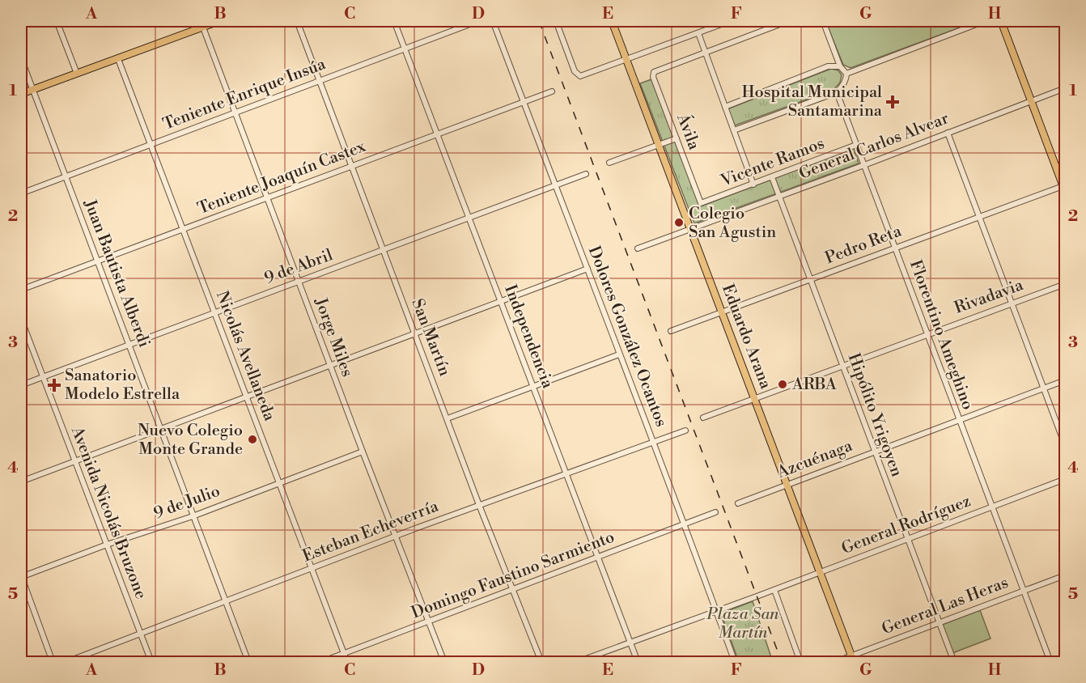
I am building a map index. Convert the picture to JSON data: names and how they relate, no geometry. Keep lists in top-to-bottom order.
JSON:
{
  "streets": {
    "main road": ["Eduardo Arana"],
    "street": [
      "Teniente Enrique Insúa",
      "Ávila",
      "General Carlos Alvear",
      "Vicente Ramos",
      "Teniente Joaquín Castex",
      "Pedro Reta",
      "9 de Abril",
      "Juan Bautista Alberdi",
      "Rivadavia",
      "Florentino Ameghino",
      "Independencia",
      "Dolores González Ocantos",
      "Jorge Miles",
      "San Martín",
      "Nicolás Avellaneda",
      "Hipólito Yrigoyen",
      "Azcuénaga",
      "9 de Julio",
      "Avenida Nicolás Bruzone",
      "General Rodríguez",
      "Esteban Echeverría",
      "Domingo Faustino Sarmiento",
      "General Las Heras"
    ]
  },
  "crossings": [
    ["Teniente Enrique Insúa", "Juan Bautista Alberdi"],
    ["Teniente Enrique Insúa", "Independencia"],
    ["Teniente Enrique Insúa", "Jorge Miles"],
    ["Teniente Enrique Insúa", "San Martín"],
    ["Teniente Enrique Insúa", "Nicolás Avellaneda"],
    ["Ávila", "Vicente Ramos"],
    ["General Carlos Alvear", "Florentino Ameghino"],
    ["General Carlos Alvear", "Eduardo Arana"],
    ["General Carlos Alvear", "Hipólito Yrigoyen"],
    ["Vicente Ramos", "Florentino Ameghino"],
    ["Vicente Ramos", "Hipólito Yrigoyen"],
    ["Teniente Joaquín Castex", "Juan Bautista Alberdi"],
    ["Teniente Joaquín Castex", "Independencia"],
    ["Teniente Joaquín Castex", "Dolores González Ocantos"],
    ["Teniente Joaquín Castex", "Jorge Miles"],
    ["Teniente Joaquín Castex", "San Martín"],
    ["Teniente Joaquín Castex", "Nicolás Avellaneda"],
    ["Pedro Reta", "Florentino Ameghino"],
    ["Pedro Reta", "Eduardo Arana"],
    ["Pedro Reta", "Hipólito Yrigoyen"],
    ["9 de Abril", "Juan Bautista Alberdi"],
    ["9 de Abril", "Independencia"],
    ["9 de Abril", "Dolores González Ocantos"],
    ["9 de Abril", "Jorge Miles"],
    ["9 de Abril", "San Martín"],
    ["9 de Abril", "Nicolás Avellaneda"],
    ["9 de Abril", "Avenida Nicolás Bruzone"],
    ["Juan Bautista Alberdi", "9 de Julio"],
    ["Juan Bautista Alberdi", "Esteban Echeverría"],
    ["Rivadavia", "Florentino Ameghino"],
    ["Rivadavia", "Eduardo Arana"],
    ["Rivadavia", "Hipólito Yrigoyen"],
    ["Florentino Ameghino", "Azcuénaga"],
    ["Florentino Ameghino", "General Rodríguez"],
    ["Florentino Ameghino", "General Las Heras"],
    ["Independencia", "General Rodríguez"],
    ["Independencia", "Esteban Echeverría"],
    ["Independencia", "Domingo Faustino Sarmiento"],
    ["Dolores González Ocantos", "General Rodríguez"],
    ["Dolores González Ocantos", "Esteban Echeverría"],
    ["Dolores González Ocantos", "Domingo Faustino Sarmiento"],
    ["Eduardo Arana", "Azcuénaga"],
    ["Eduardo Arana", "General Rodríguez"],
    ["Eduardo Arana", "General Las Heras"],
    ["Jorge Miles", "9 de Julio"],
    ["Jorge Miles", "Esteban Echeverría"],
    ["Jorge Miles", "Domingo Faustino Sarmiento"],
    ["San Martín", "Esteban Echeverría"],
    ["San Martín", "Domingo Faustino Sarmiento"],
    ["Nicolás Avellaneda", "9 de Julio"],
    ["Nicolás Avellaneda", "Esteban Echeverría"],
    ["Nicolás Avellaneda", "Domingo Faustino Sarmiento"],
    ["Hipólito Yrigoyen", "Azcuénaga"],
    ["Hipólito Yrigoyen", "General Rodríguez"],
    ["Hipólito Yrigoyen", "General Las Heras"],
    ["9 de Julio", "Avenida Nicolás Bruzone"],
    ["Avenida Nicolás Bruzone", "Esteban Echeverría"]
  ],
  "parks": ["Plaza San Martín"],
  "places": {
    "health": ["Hospital Municipal Santamarina", "Sanatorio Modelo Estrella"],
    "other": ["Colegio San Agustin", "ARBA", "Nuevo Colegio Monte Grande"]
  },
  "grid": {
    "columns": [
      "A",
      "B",
      "C",
      "D",
      "E",
      "F",
      "G",
      "H"
    ],
    "rows": [
      "1",
      "2",
      "3",
      "4",
      "5"
    ]
  }
}
